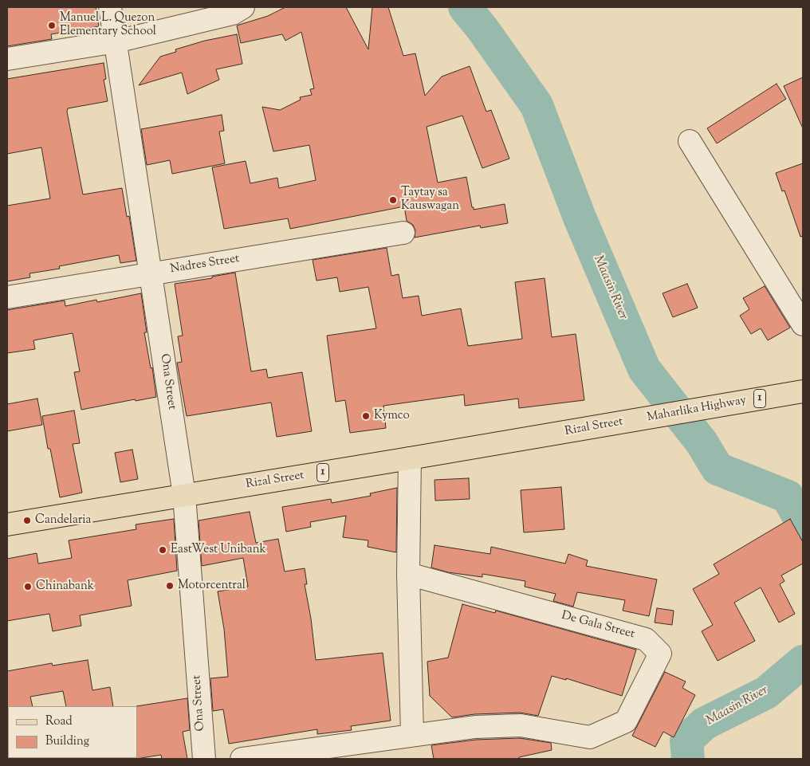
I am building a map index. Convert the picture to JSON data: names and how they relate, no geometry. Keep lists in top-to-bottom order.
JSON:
{
  "streets": {
    "main road": ["1", "Maharlika Highway", "Rizal Street"],
    "street": ["Nadres Street", "Ona Street", "De Gala Street"]
  },
  "crossings": [
    ["Nadres Street", "Ona Street"],
    ["Ona Street", "Rizal Street"],
    ["Maharlika Highway", "Rizal Street"]
  ],
  "water": ["Maasin River"],
  "places": [
    "Manuel L. Quezon Elementary School",
    "Taytay sa Kauswagan",
    "Kymco",
    "Candelaria",
    "EastWest Unibank",
    "Motorcentral",
    "Chinabank"
  ],
  "legend": ["Road", "Building"]
}
